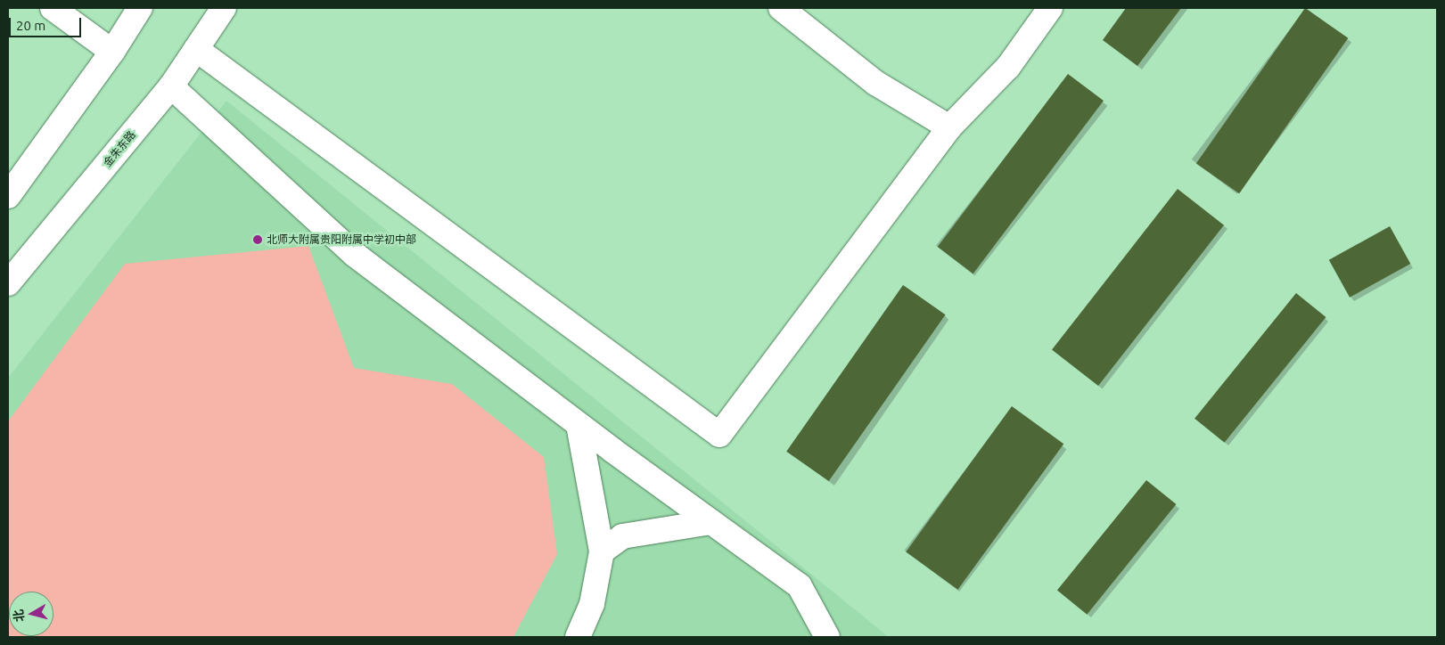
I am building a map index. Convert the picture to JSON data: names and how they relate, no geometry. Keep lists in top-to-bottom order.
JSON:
{
  "streets": {
    "street": ["金朱东路"]
  },
  "places": ["北师大附属贵阳附属中学初中部"],
  "scale_bar": "20 m",
  "north": "left"
}
